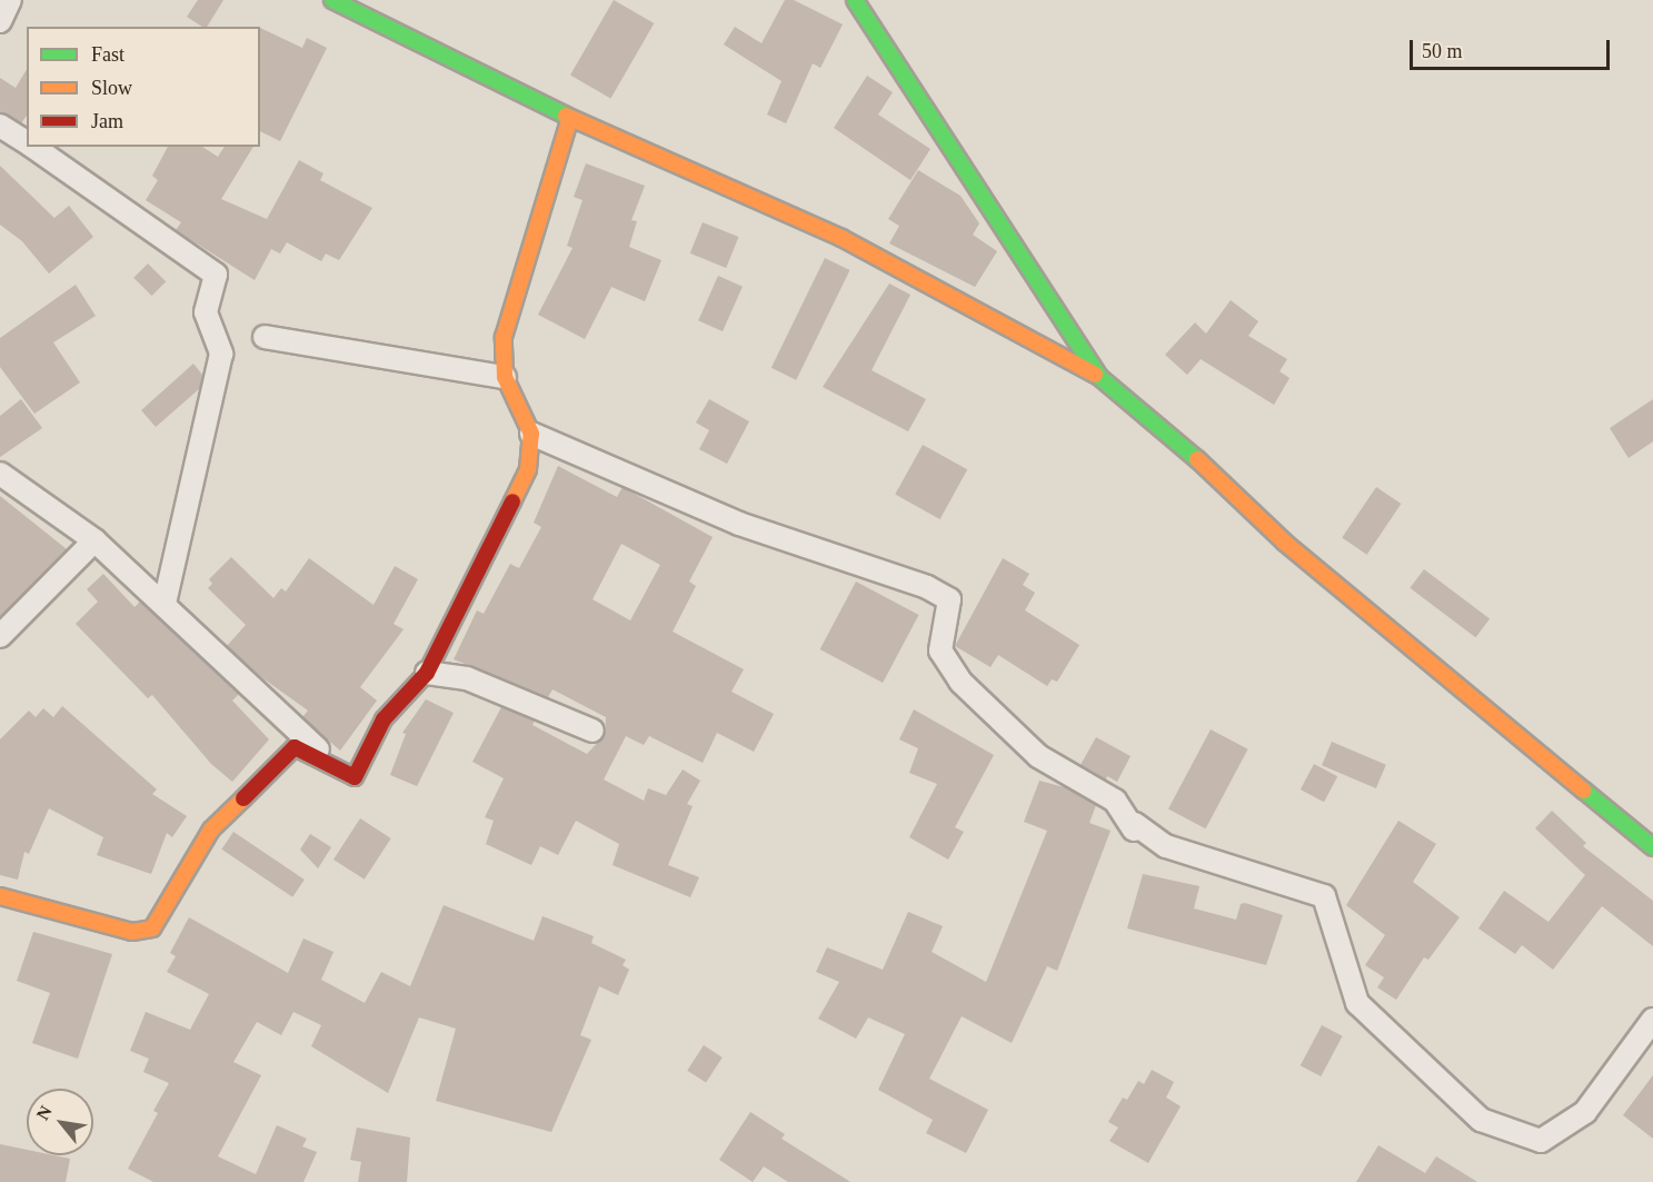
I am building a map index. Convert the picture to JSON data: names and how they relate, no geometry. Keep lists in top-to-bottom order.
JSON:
{
  "legend": ["Fast", "Slow", "Jam"],
  "scale_bar": "50 m",
  "north": "top left"
}
